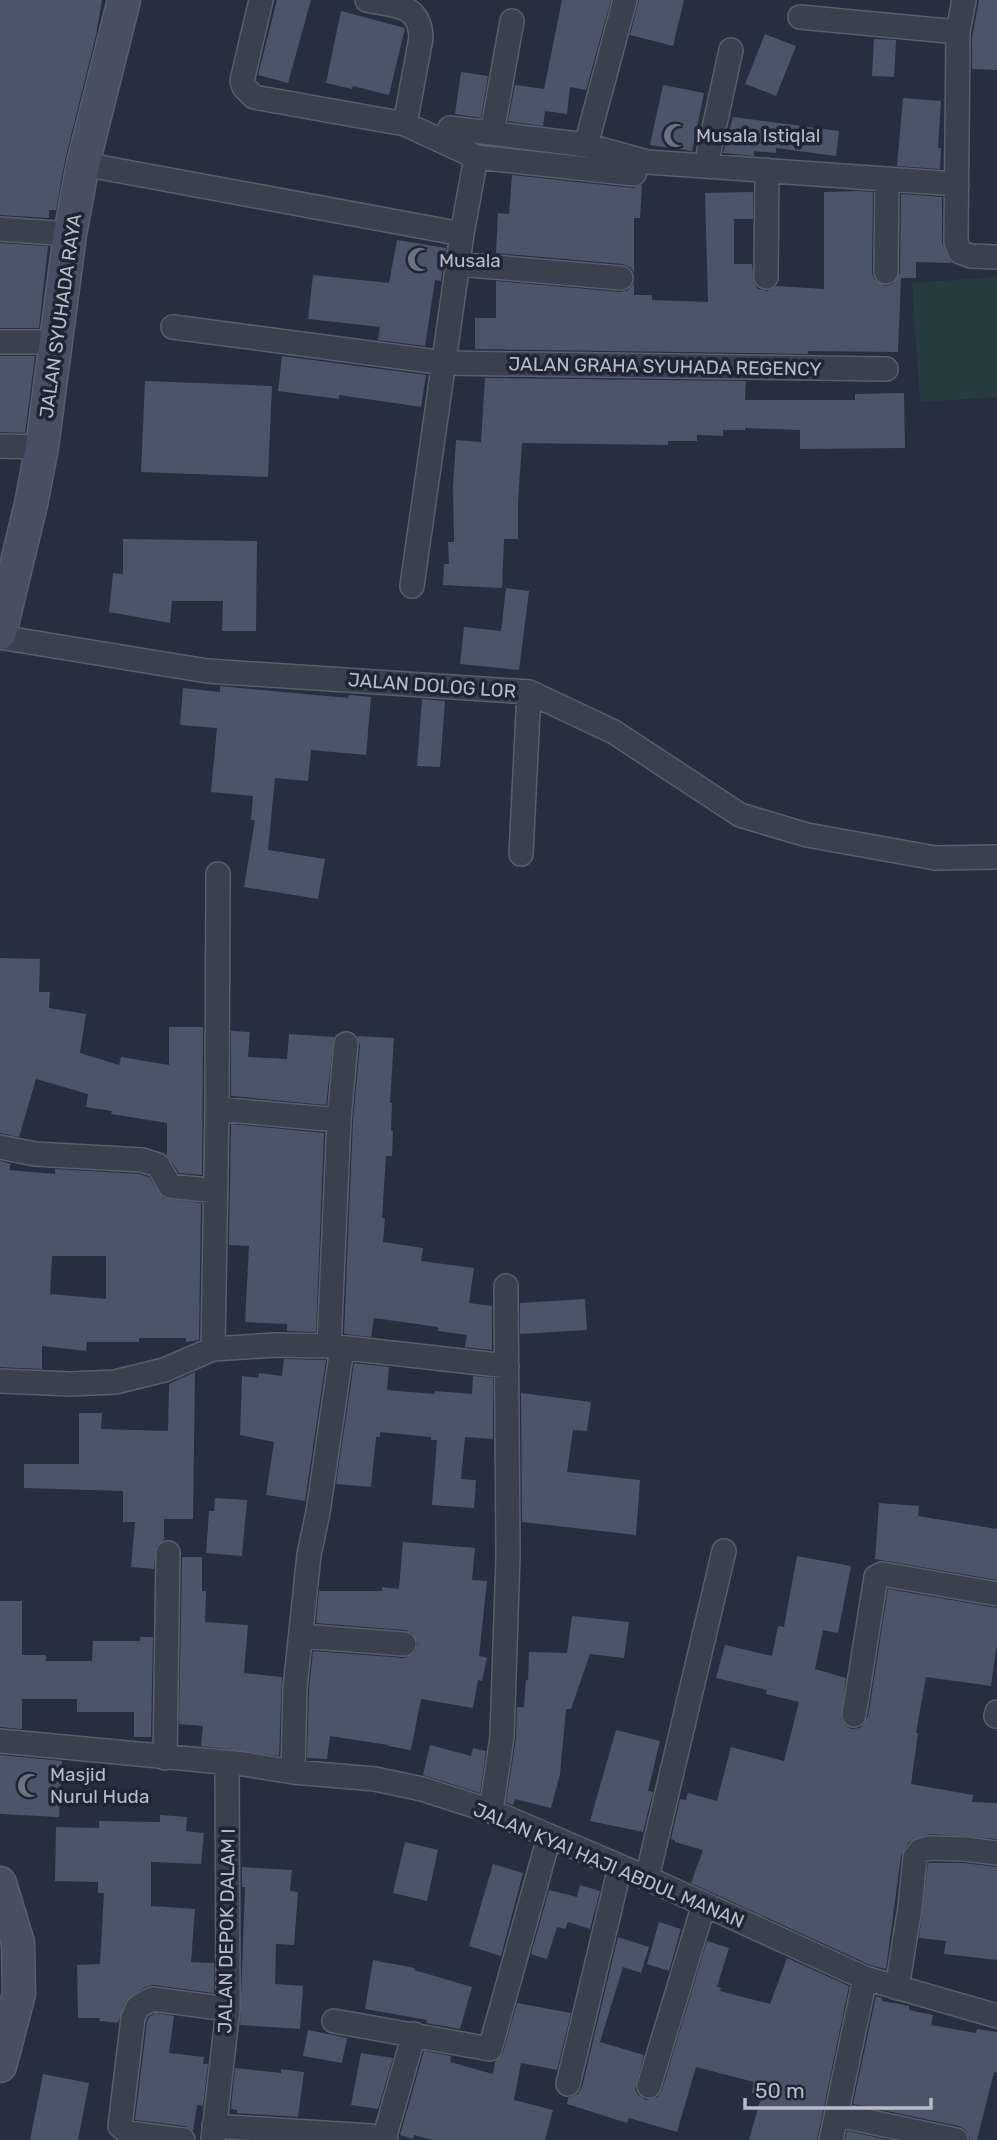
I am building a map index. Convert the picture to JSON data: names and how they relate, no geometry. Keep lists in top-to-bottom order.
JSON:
{
  "streets": {
    "street": [
      "JALAN SYUHADA RAYA",
      "JALAN GRAHA SYUHADA REGENCY",
      "JALAN DOLOG LOR",
      "JALAN KYAI HAJI ABDUL MANAN",
      "JALAN DEPOK DALAM I"
    ]
  },
  "crossings": [
    ["JALAN SYUHADA RAYA", "JALAN DOLOG LOR"],
    ["JALAN KYAI HAJI ABDUL MANAN", "JALAN DEPOK DALAM I"]
  ],
  "places": {
    "mosque": ["Musala Istiqlal", "Musala", "Masjid Nurul Huda"]
  },
  "scale_bar": "50 m"
}
